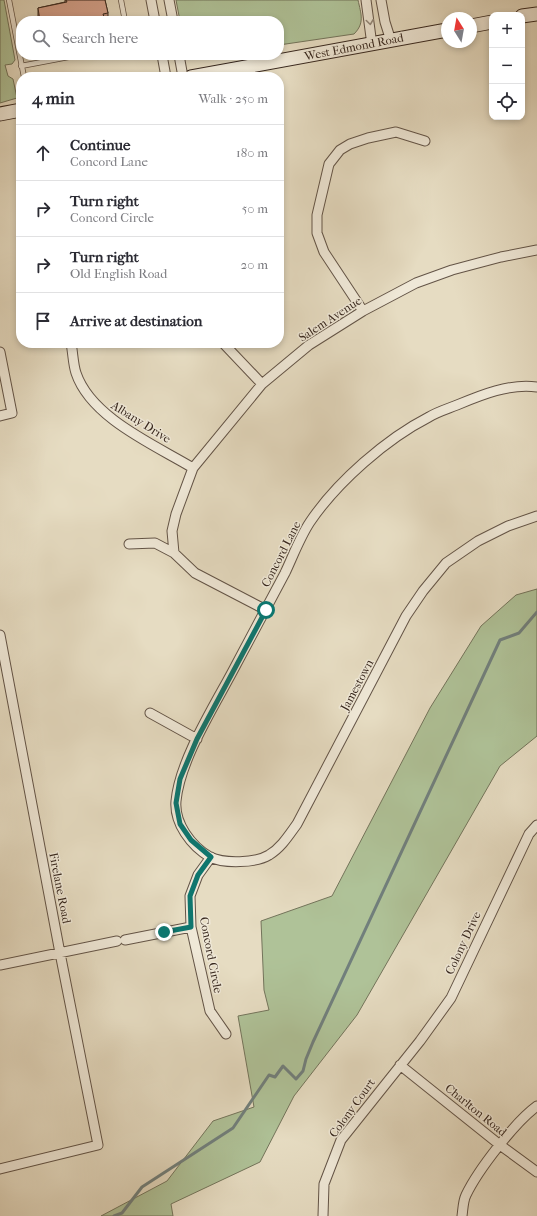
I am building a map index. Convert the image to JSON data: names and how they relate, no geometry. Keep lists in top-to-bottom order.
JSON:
{
  "streets": {
    "main road": ["West Edmond Road"],
    "street": [
      "Salem Avenue",
      "Albany Drive",
      "Concord Lane",
      "Jamestown",
      "Firelane Road",
      "Colony Drive",
      "Concord Circle",
      "Colony Court",
      "Charlton Road"
    ]
  },
  "crossings": [
    ["Salem Avenue", "Albany Drive"],
    ["Concord Lane", "Jamestown"],
    ["Concord Lane", "Concord Circle"],
    ["Jamestown", "Concord Circle"],
    ["Colony Drive", "Colony Court"],
    ["Colony Drive", "Charlton Road"],
    ["Colony Court", "Charlton Road"]
  ],
  "north": "top",
  "page": {
    "map_buttons": ["+", "−"],
    "search": "Search here",
    "heading": ["4 min", "Walk · 250 m"],
    "list": [
      ["Continue", "Concord Lane", "180 m"],
      ["Turn right", "Concord Circle", "50 m"],
      ["Turn right", "Old English Road", "20 m"],
      "Arrive at destination"
    ]
  }
}
